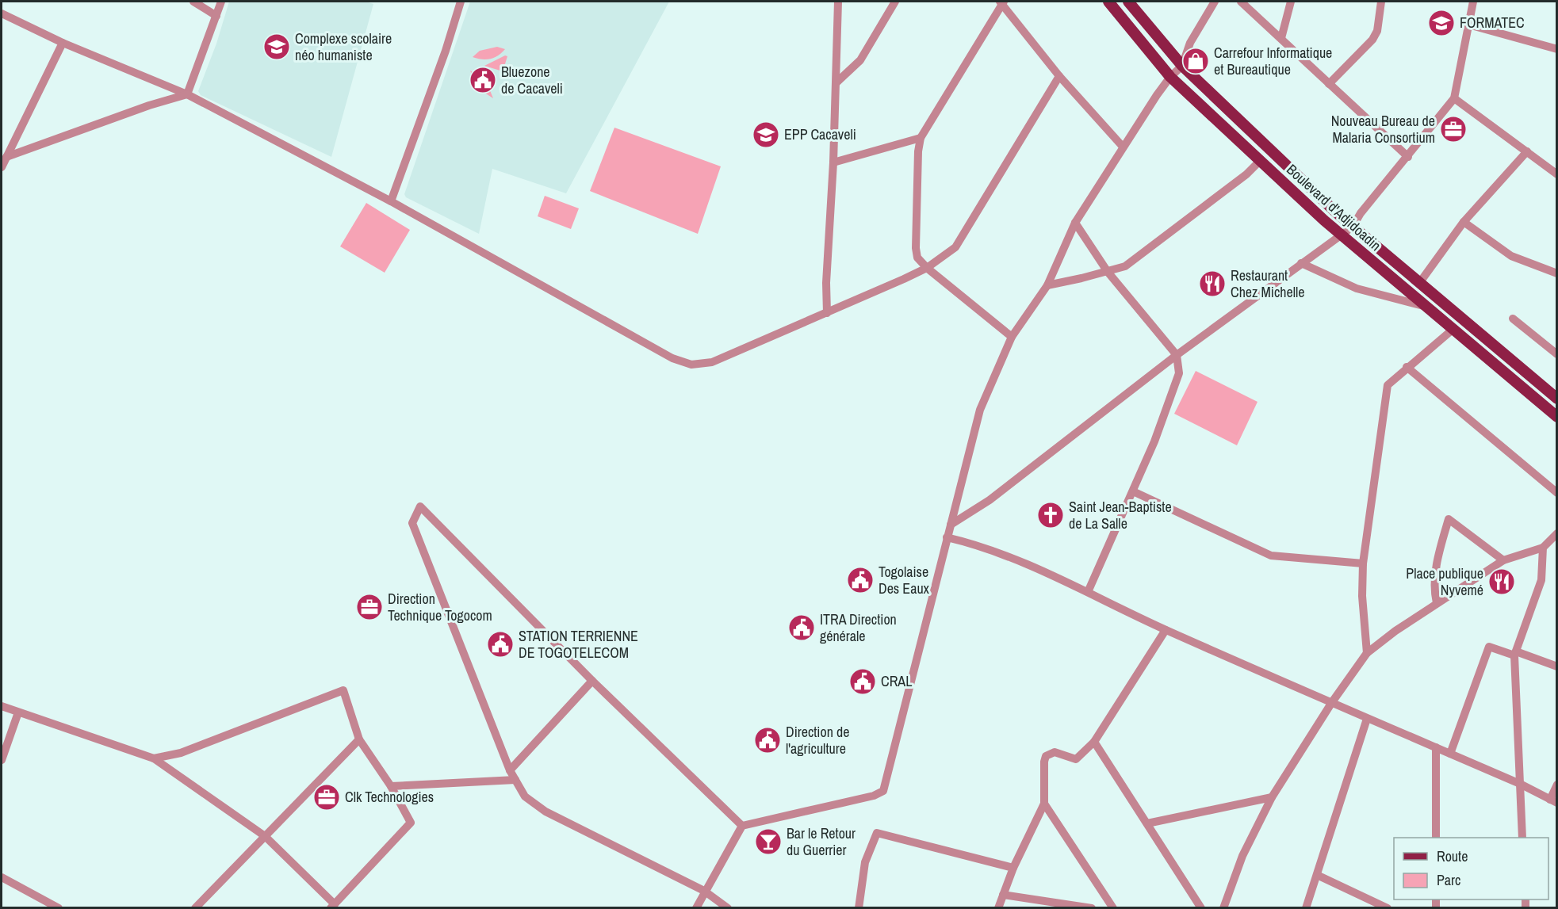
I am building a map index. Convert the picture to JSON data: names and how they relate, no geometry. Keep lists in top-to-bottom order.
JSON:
{
  "streets": {
    "main road": ["Boulevard d'Adjidoadin"]
  },
  "places": {
    "school or university": ["FORMATEC", "Complexe scolaire néo humaniste", "EPP Cacaveli"],
    "shop": ["Carrefour Informatique et Bureautique"],
    "public building": [
      "Bluezone de Cacaveli",
      "Togolaise Des Eaux",
      "ITRA Direction générale",
      "STATION TERRIENNE DE TOGOTELECOM",
      "CRAL",
      "Direction de l'agriculture"
    ],
    "office": ["Nouveau Bureau de Malaria Consortium", "Direction Technique Togocom", "Clk Technologies"],
    "restaurant": ["Restaurant Chez Michelle", "Place publique Nyvemé"],
    "church": ["Saint Jean-Baptiste de La Salle"],
    "bar": ["Bar le Retour du Guerrier"]
  },
  "legend": ["Route", "Parc"]
}
